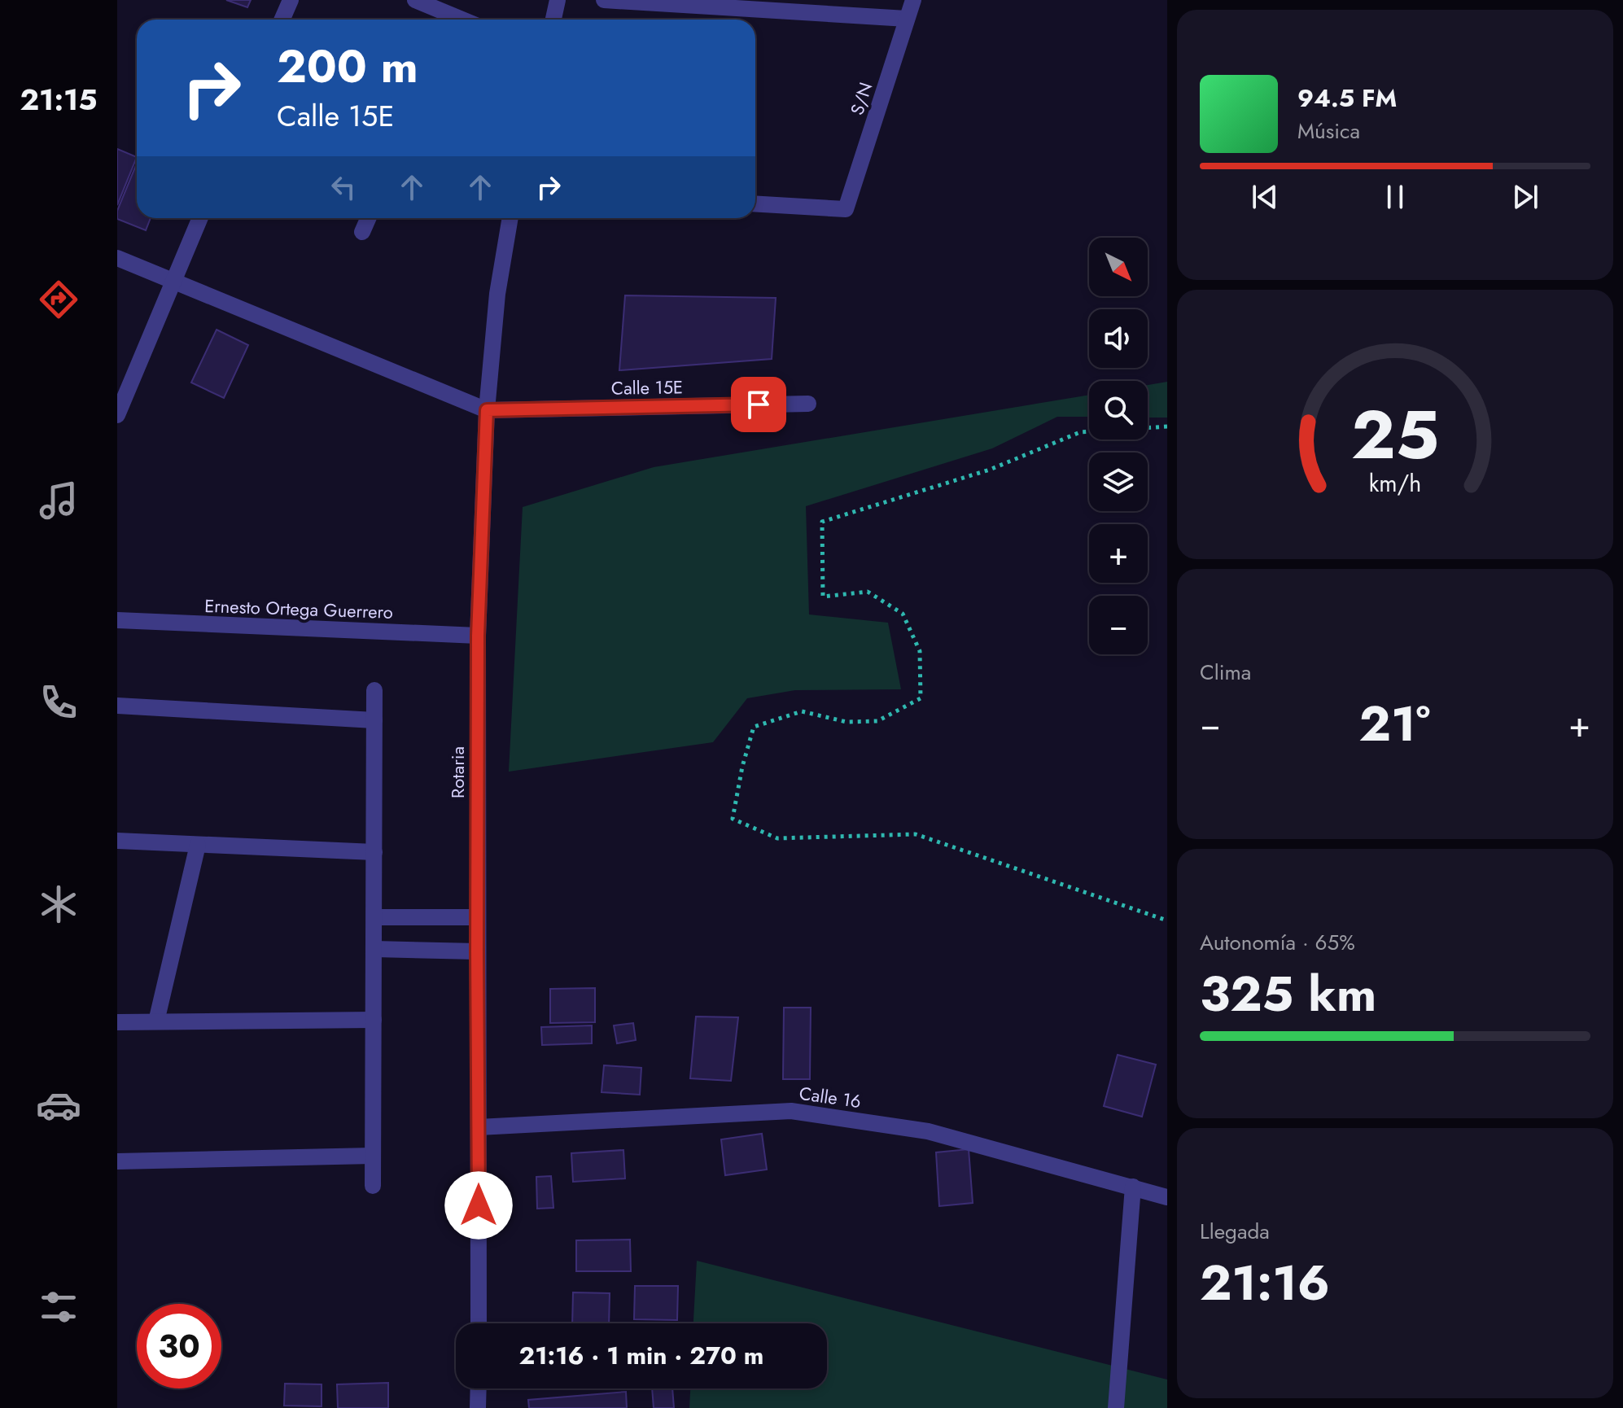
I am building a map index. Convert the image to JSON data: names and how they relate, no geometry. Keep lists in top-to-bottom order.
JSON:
{
  "streets": {
    "street": [
      "S/N",
      "Calle 15E",
      "Ernesto Ortega Guerrero",
      "Rotaria",
      "Calle 16"
    ]
  },
  "crossings": [
    ["Calle 15E", "Rotaria"],
    ["Ernesto Ortega Guerrero", "Rotaria"],
    ["Rotaria", "Calle 16"]
  ],
  "north": "bottom right",
  "page": {
    "tabs": "21:15",
    "turn": ["200 m", "Calle 15E"],
    "song": ["94.5 FM", "Música"],
    "map_buttons": ["+", "−"],
    "tile": [
      "Clima",
      ["Autonomía · 65%", "325 km"],
      ["Llegada", "21:16"]
    ],
    "heat": ["−", "21°", "+"],
    "limit": "30",
    "trip": "21:16 · 1 min · 270 m",
    "gauge": ["25", "km/h"]
  }
}
